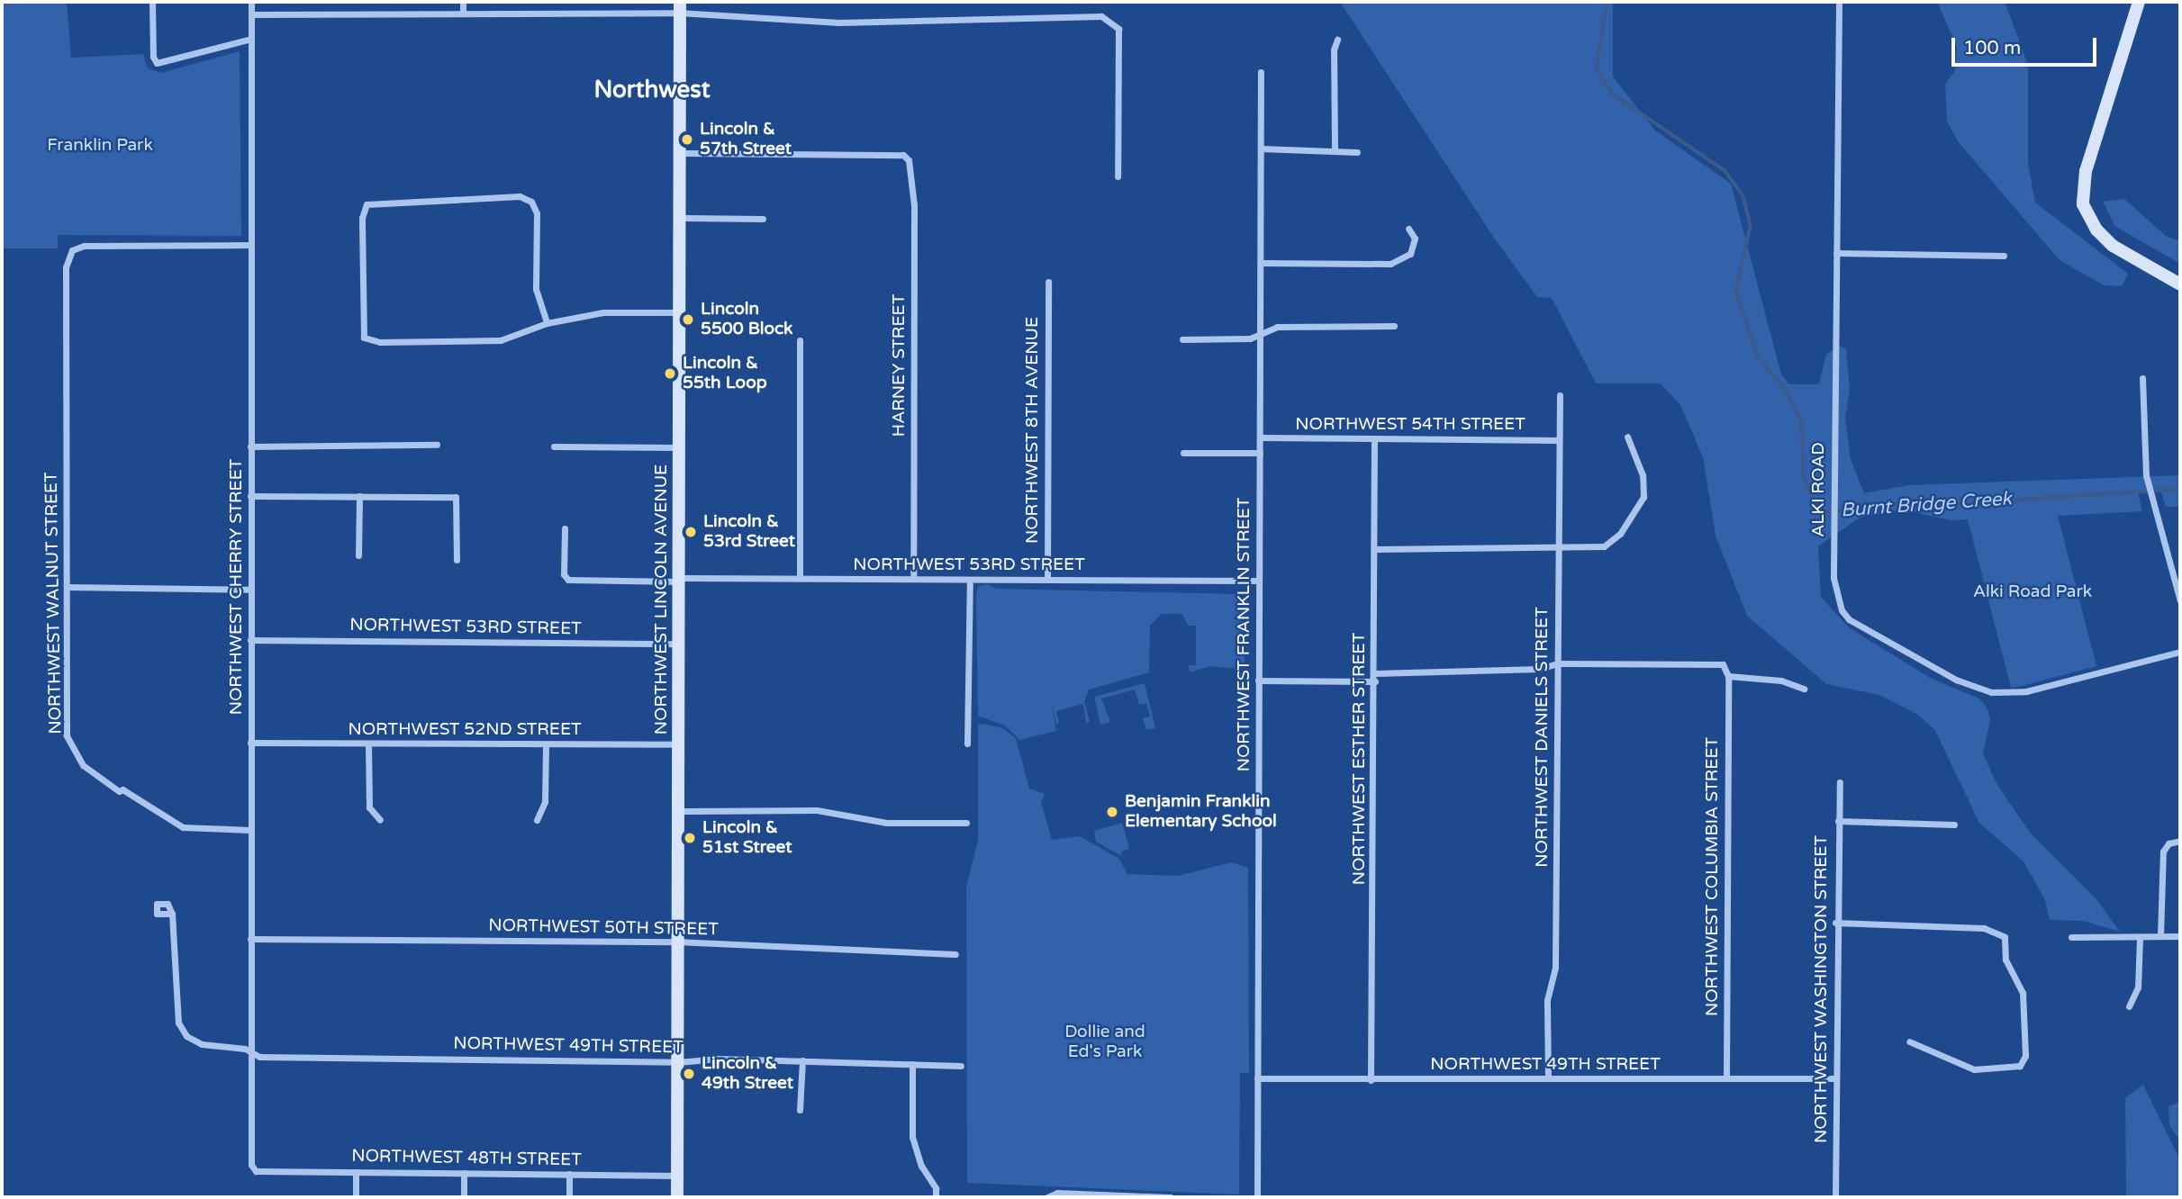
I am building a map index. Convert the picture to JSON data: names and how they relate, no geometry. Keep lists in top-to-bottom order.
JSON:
{
  "streets": {
    "street": [
      "HARNEY STREET",
      "NORTHWEST 54TH STREET",
      "NORTHWEST 8TH AVENUE",
      "ALKI ROAD",
      "NORTHWEST 53RD STREET",
      "NORTHWEST CHERRY STREET",
      "NORTHWEST LINCOLN AVENUE",
      "NORTHWEST WALNUT STREET",
      "NORTHWEST FRANKLIN STREET",
      "NORTHWEST 52ND STREET",
      "NORTHWEST DANIELS STREET",
      "NORTHWEST ESTHER STREET",
      "NORTHWEST COLUMBIA STREET",
      "NORTHWEST 50TH STREET",
      "NORTHWEST WASHINGTON STREET",
      "NORTHWEST 49TH STREET",
      "NORTHWEST 48TH STREET"
    ]
  },
  "crossings": [
    ["HARNEY STREET", "NORTHWEST 53RD STREET"],
    ["HARNEY STREET", "NORTHWEST LINCOLN AVENUE"],
    ["NORTHWEST 54TH STREET", "NORTHWEST FRANKLIN STREET"],
    ["NORTHWEST 54TH STREET", "NORTHWEST DANIELS STREET"],
    ["NORTHWEST 54TH STREET", "NORTHWEST ESTHER STREET"],
    ["NORTHWEST 8TH AVENUE", "NORTHWEST 53RD STREET"],
    ["NORTHWEST 53RD STREET", "NORTHWEST CHERRY STREET"],
    ["NORTHWEST 53RD STREET", "NORTHWEST LINCOLN AVENUE"],
    ["NORTHWEST 53RD STREET", "NORTHWEST FRANKLIN STREET"],
    ["NORTHWEST CHERRY STREET", "NORTHWEST WALNUT STREET"],
    ["NORTHWEST CHERRY STREET", "NORTHWEST 52ND STREET"],
    ["NORTHWEST CHERRY STREET", "NORTHWEST 50TH STREET"],
    ["NORTHWEST CHERRY STREET", "NORTHWEST 49TH STREET"],
    ["NORTHWEST CHERRY STREET", "NORTHWEST 48TH STREET"],
    ["NORTHWEST LINCOLN AVENUE", "NORTHWEST 52ND STREET"],
    ["NORTHWEST LINCOLN AVENUE", "NORTHWEST 50TH STREET"],
    ["NORTHWEST LINCOLN AVENUE", "NORTHWEST 49TH STREET"],
    ["NORTHWEST LINCOLN AVENUE", "NORTHWEST 48TH STREET"],
    ["NORTHWEST FRANKLIN STREET", "NORTHWEST 49TH STREET"],
    ["NORTHWEST DANIELS STREET", "NORTHWEST 49TH STREET"],
    ["NORTHWEST ESTHER STREET", "NORTHWEST 49TH STREET"],
    ["NORTHWEST COLUMBIA STREET", "NORTHWEST 49TH STREET"],
    ["NORTHWEST WASHINGTON STREET", "NORTHWEST 49TH STREET"]
  ],
  "districts": ["Northwest"],
  "water": ["Burnt Bridge Creek"],
  "parks": ["Franklin Park", "Alki Road Park", "Dollie and Ed's Park"],
  "places": [
    "Lincoln & 57th Street",
    "Lincoln 5500 Block",
    "Lincoln & 55th Loop",
    "Lincoln & 53rd Street",
    "Benjamin Franklin Elementary School",
    "Lincoln & 51st Street",
    "Lincoln & 49th Street"
  ],
  "scale_bar": "100 m"
}
